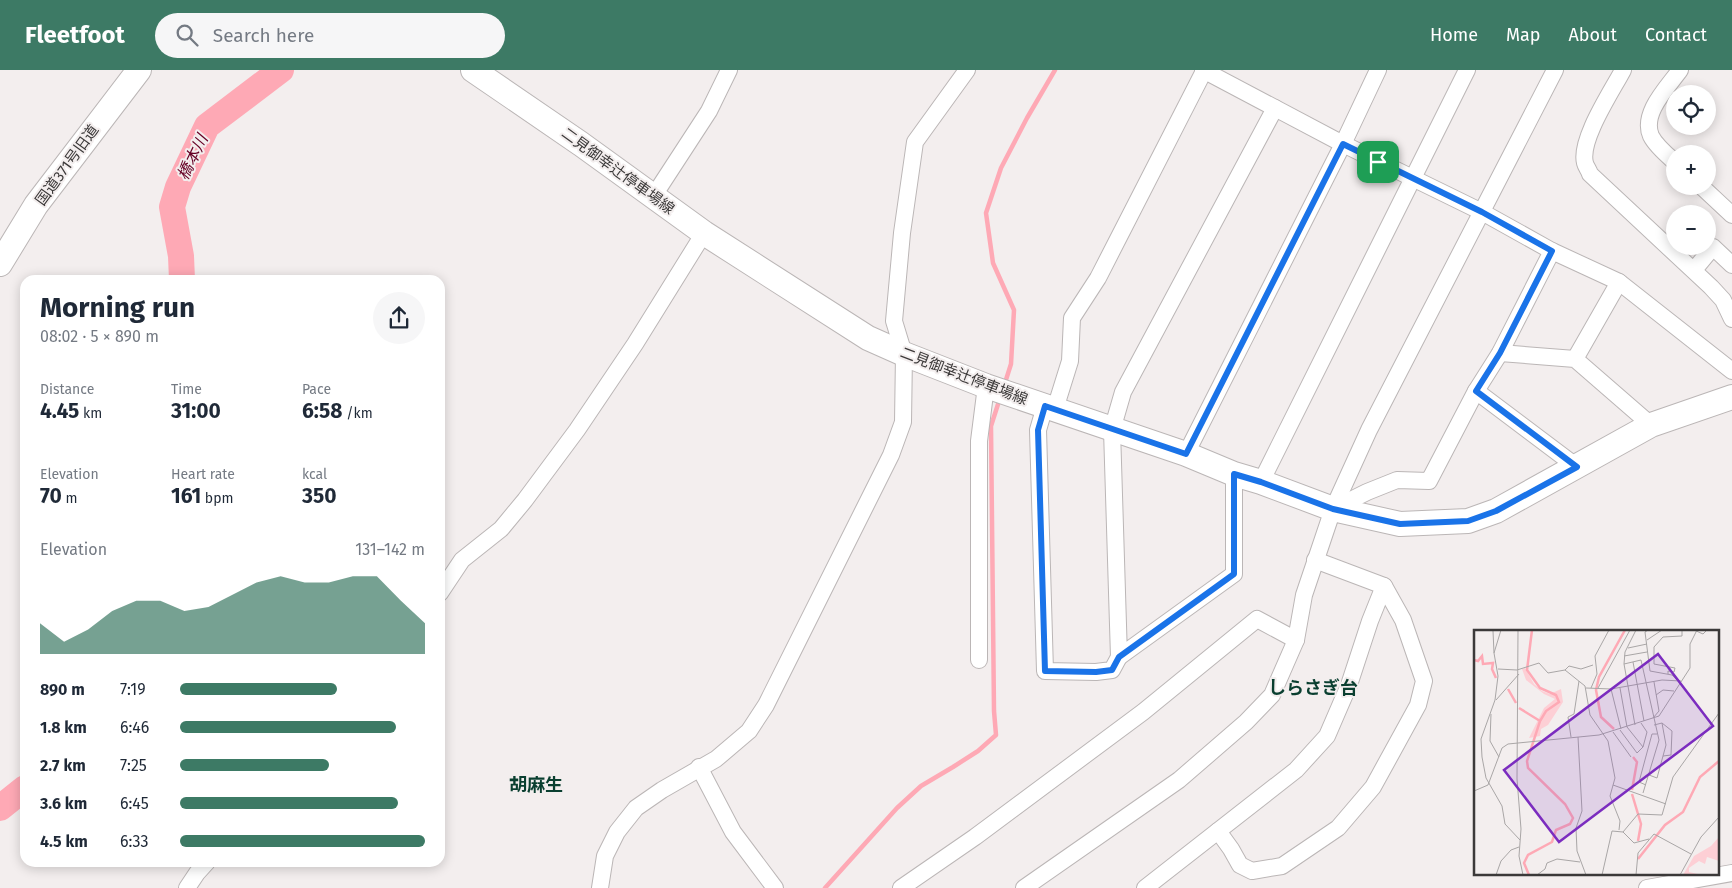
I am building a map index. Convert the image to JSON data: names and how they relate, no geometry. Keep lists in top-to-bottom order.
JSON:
{
  "streets": {
    "main road": ["国道371号旧道", "二見御幸辻停車場線"]
  },
  "districts": ["しらさぎ台", "胡麻生"],
  "water": ["橋本川"],
  "page": {
    "header": "Fleetfoot",
    "search": "Search here",
    "nav": [
      "Home",
      "Map",
      "About",
      "Contact"
    ],
    "map_buttons": ["+", "−"],
    "heading": ["Morning run", "08:02 · 5 × 890 m"],
    "stats": [
      ["Distance", "4.45 km"],
      ["Time", "31:00"],
      ["Pace", "6:58 /km"],
      ["Elevation", "70 m"],
      ["Heart rate", "161 bpm"],
      ["kcal", "350"]
    ],
    "chart": ["Elevation", "131–142 m"],
    "list": [
      {
        "name": "890 m",
        "note": "7:19"
      },
      {
        "name": "1.8 km",
        "note": "6:46"
      },
      {
        "name": "2.7 km",
        "note": "7:25"
      },
      {
        "name": "3.6 km",
        "note": "6:45"
      },
      {
        "name": "4.5 km",
        "note": "6:33"
      }
    ]
  }
}
